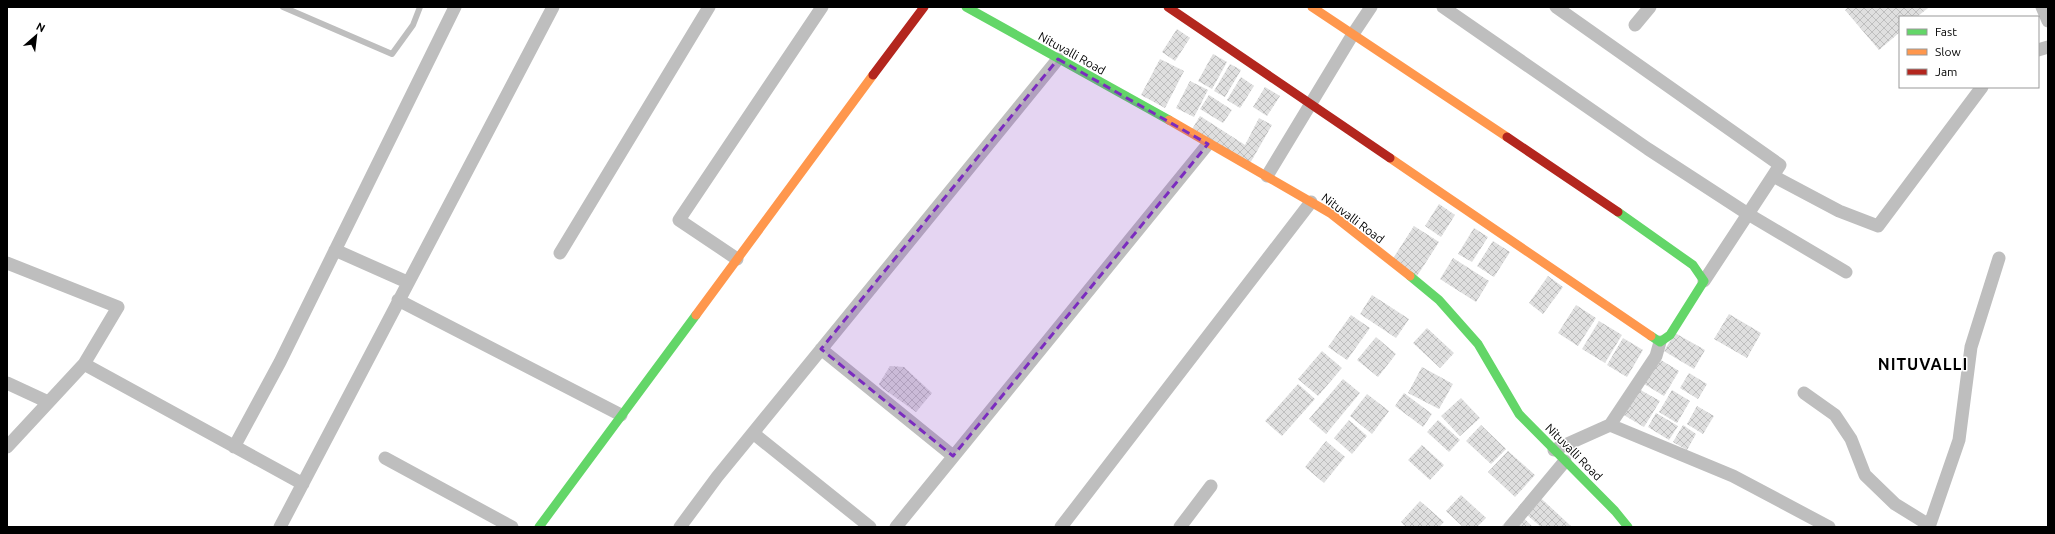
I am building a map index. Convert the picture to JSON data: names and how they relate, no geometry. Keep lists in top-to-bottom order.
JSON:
{
  "streets": {
    "street": ["Nituvalli Road"]
  },
  "districts": ["NITUVALLI"],
  "legend": ["Fast", "Slow", "Jam"],
  "north": "top right"
}
